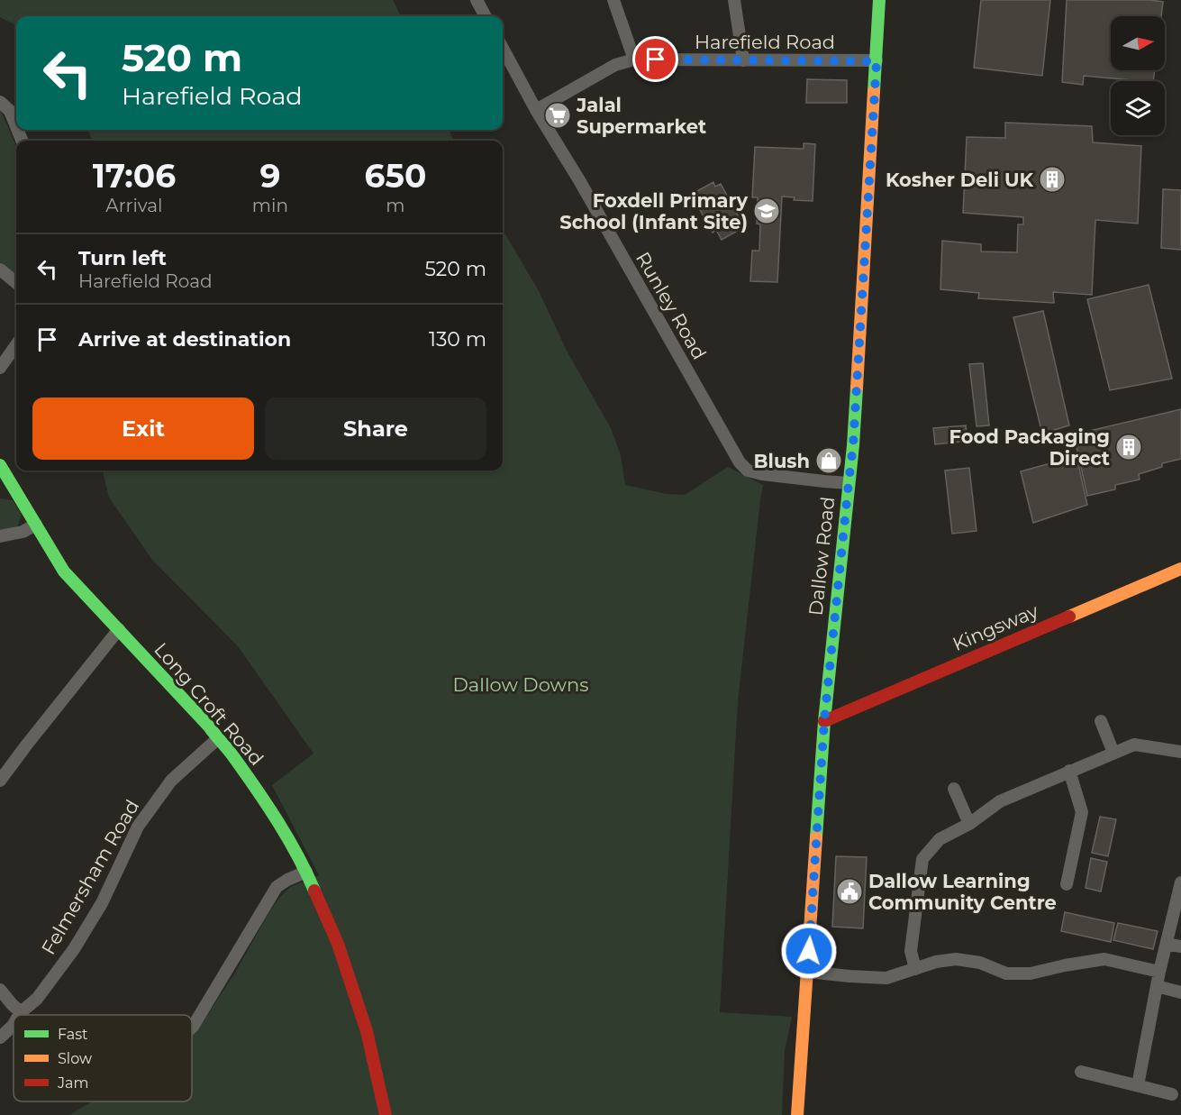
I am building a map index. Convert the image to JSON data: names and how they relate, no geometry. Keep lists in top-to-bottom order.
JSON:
{
  "streets": {
    "street": [
      "Harefield Road",
      "Runley Road",
      "Dallow Road",
      "Kingsway",
      "Long Croft Road",
      "Felmersham Road"
    ]
  },
  "crossings": [
    ["Harefield Road", "Runley Road"],
    ["Harefield Road", "Dallow Road"],
    ["Runley Road", "Dallow Road"],
    ["Dallow Road", "Kingsway"],
    ["Long Croft Road", "Felmersham Road"]
  ],
  "parks": ["Dallow Downs"],
  "places": {
    "supermarket": ["Jalal Supermarket"],
    "building": ["Kosher Deli UK", "Food Packaging Direct"],
    "school or university": ["Foxdell Primary School (Infant Site)"],
    "shop": ["Blush"],
    "public building": ["Dallow Learning Community Centre"]
  },
  "legend": ["Fast", "Slow", "Jam"],
  "north": "right",
  "page": {
    "turn": ["520 m", "Harefield Road"],
    "eta": [
      "17:06",
      "Arrival",
      "9",
      "min",
      "650",
      "m"
    ],
    "list": [
      {
        "name": "Turn left",
        "note": "Harefield Road",
        "value": "520 m"
      },
      {
        "name": "Arrive at destination",
        "value": "130 m"
      }
    ],
    "buttons": ["Exit", "Share"]
  }
}
